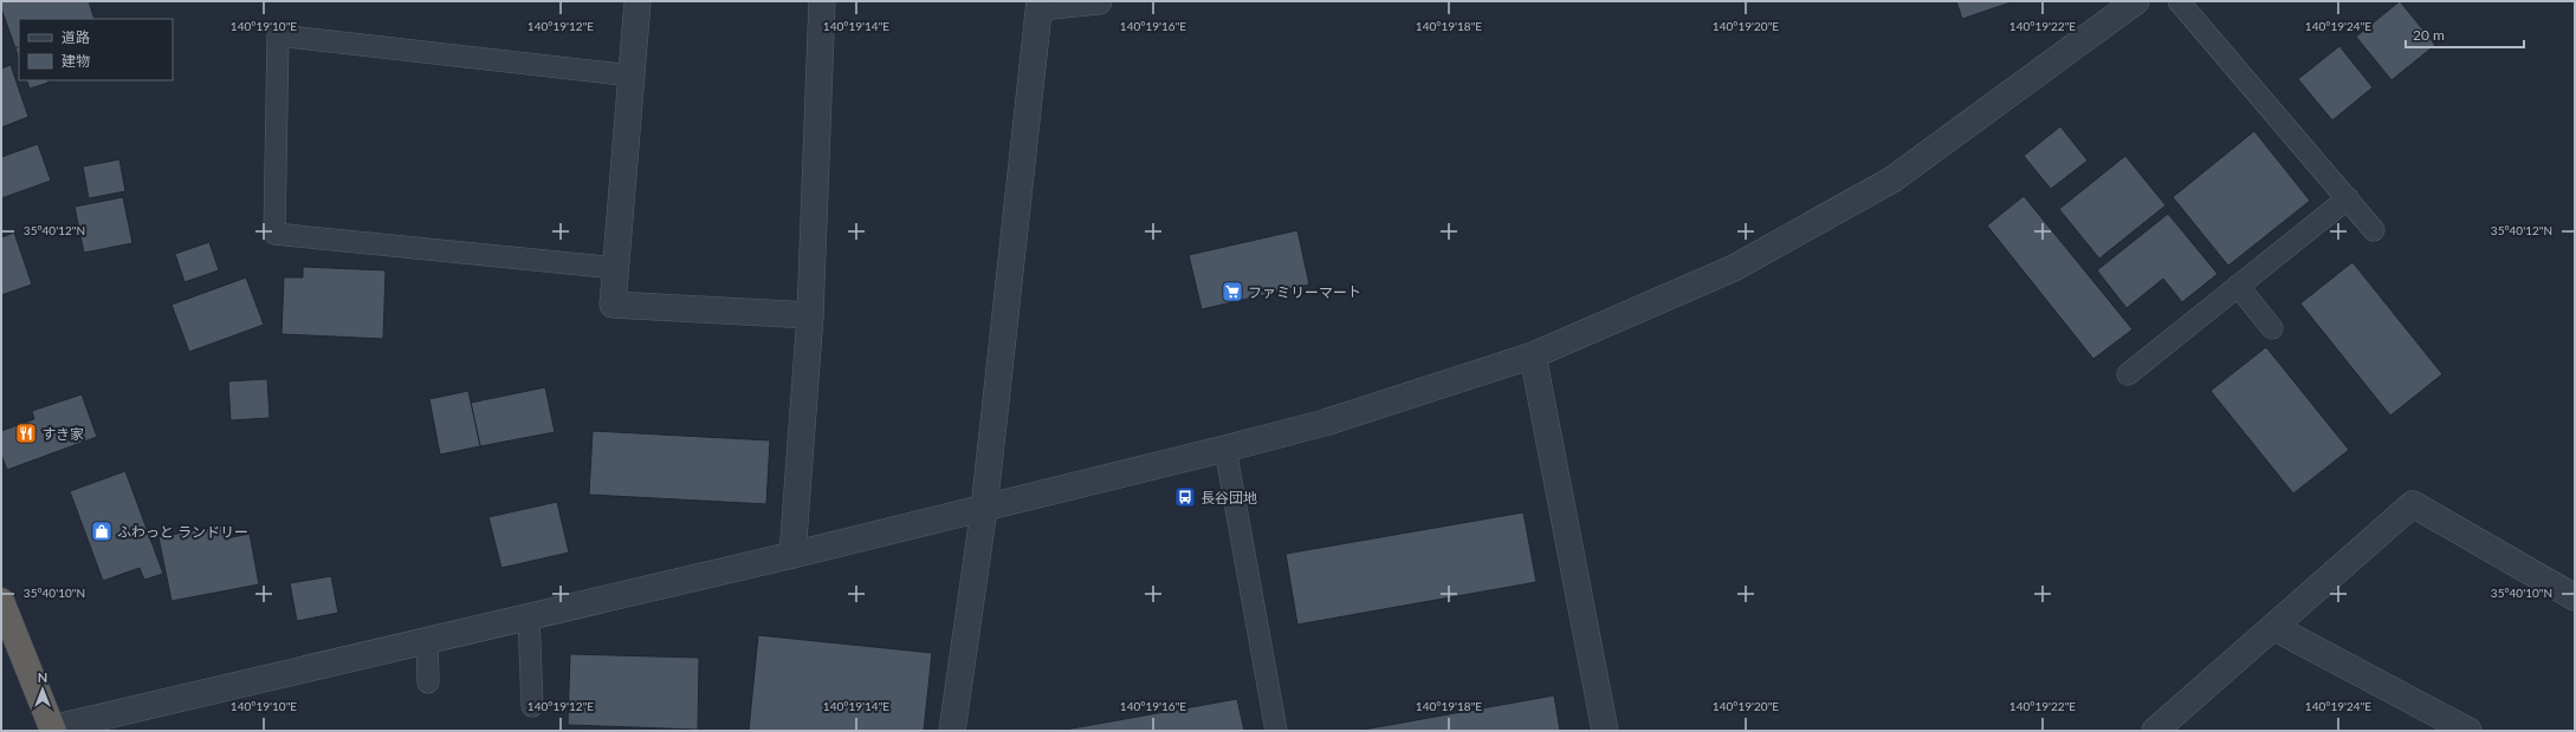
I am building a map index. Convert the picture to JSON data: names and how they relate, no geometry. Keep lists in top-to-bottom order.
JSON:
{
  "places": {
    "supermarket": ["ファミリーマート"],
    "restaurant": ["すき家"],
    "bus stop": ["長谷団地"],
    "shop": ["ふわっと ランドリー"]
  },
  "legend": ["道路", "建物"],
  "scale_bar": "20 m",
  "north": "top",
  "coordinates": [
    "140°19'10\"E",
    "140°19'12\"E",
    "140°19'14\"E",
    "140°19'16\"E",
    "140°19'18\"E",
    "140°19'20\"E",
    "140°19'22\"E",
    "140°19'24\"E",
    "35°40'12\"N",
    "35°40'10\"N"
  ]
}
